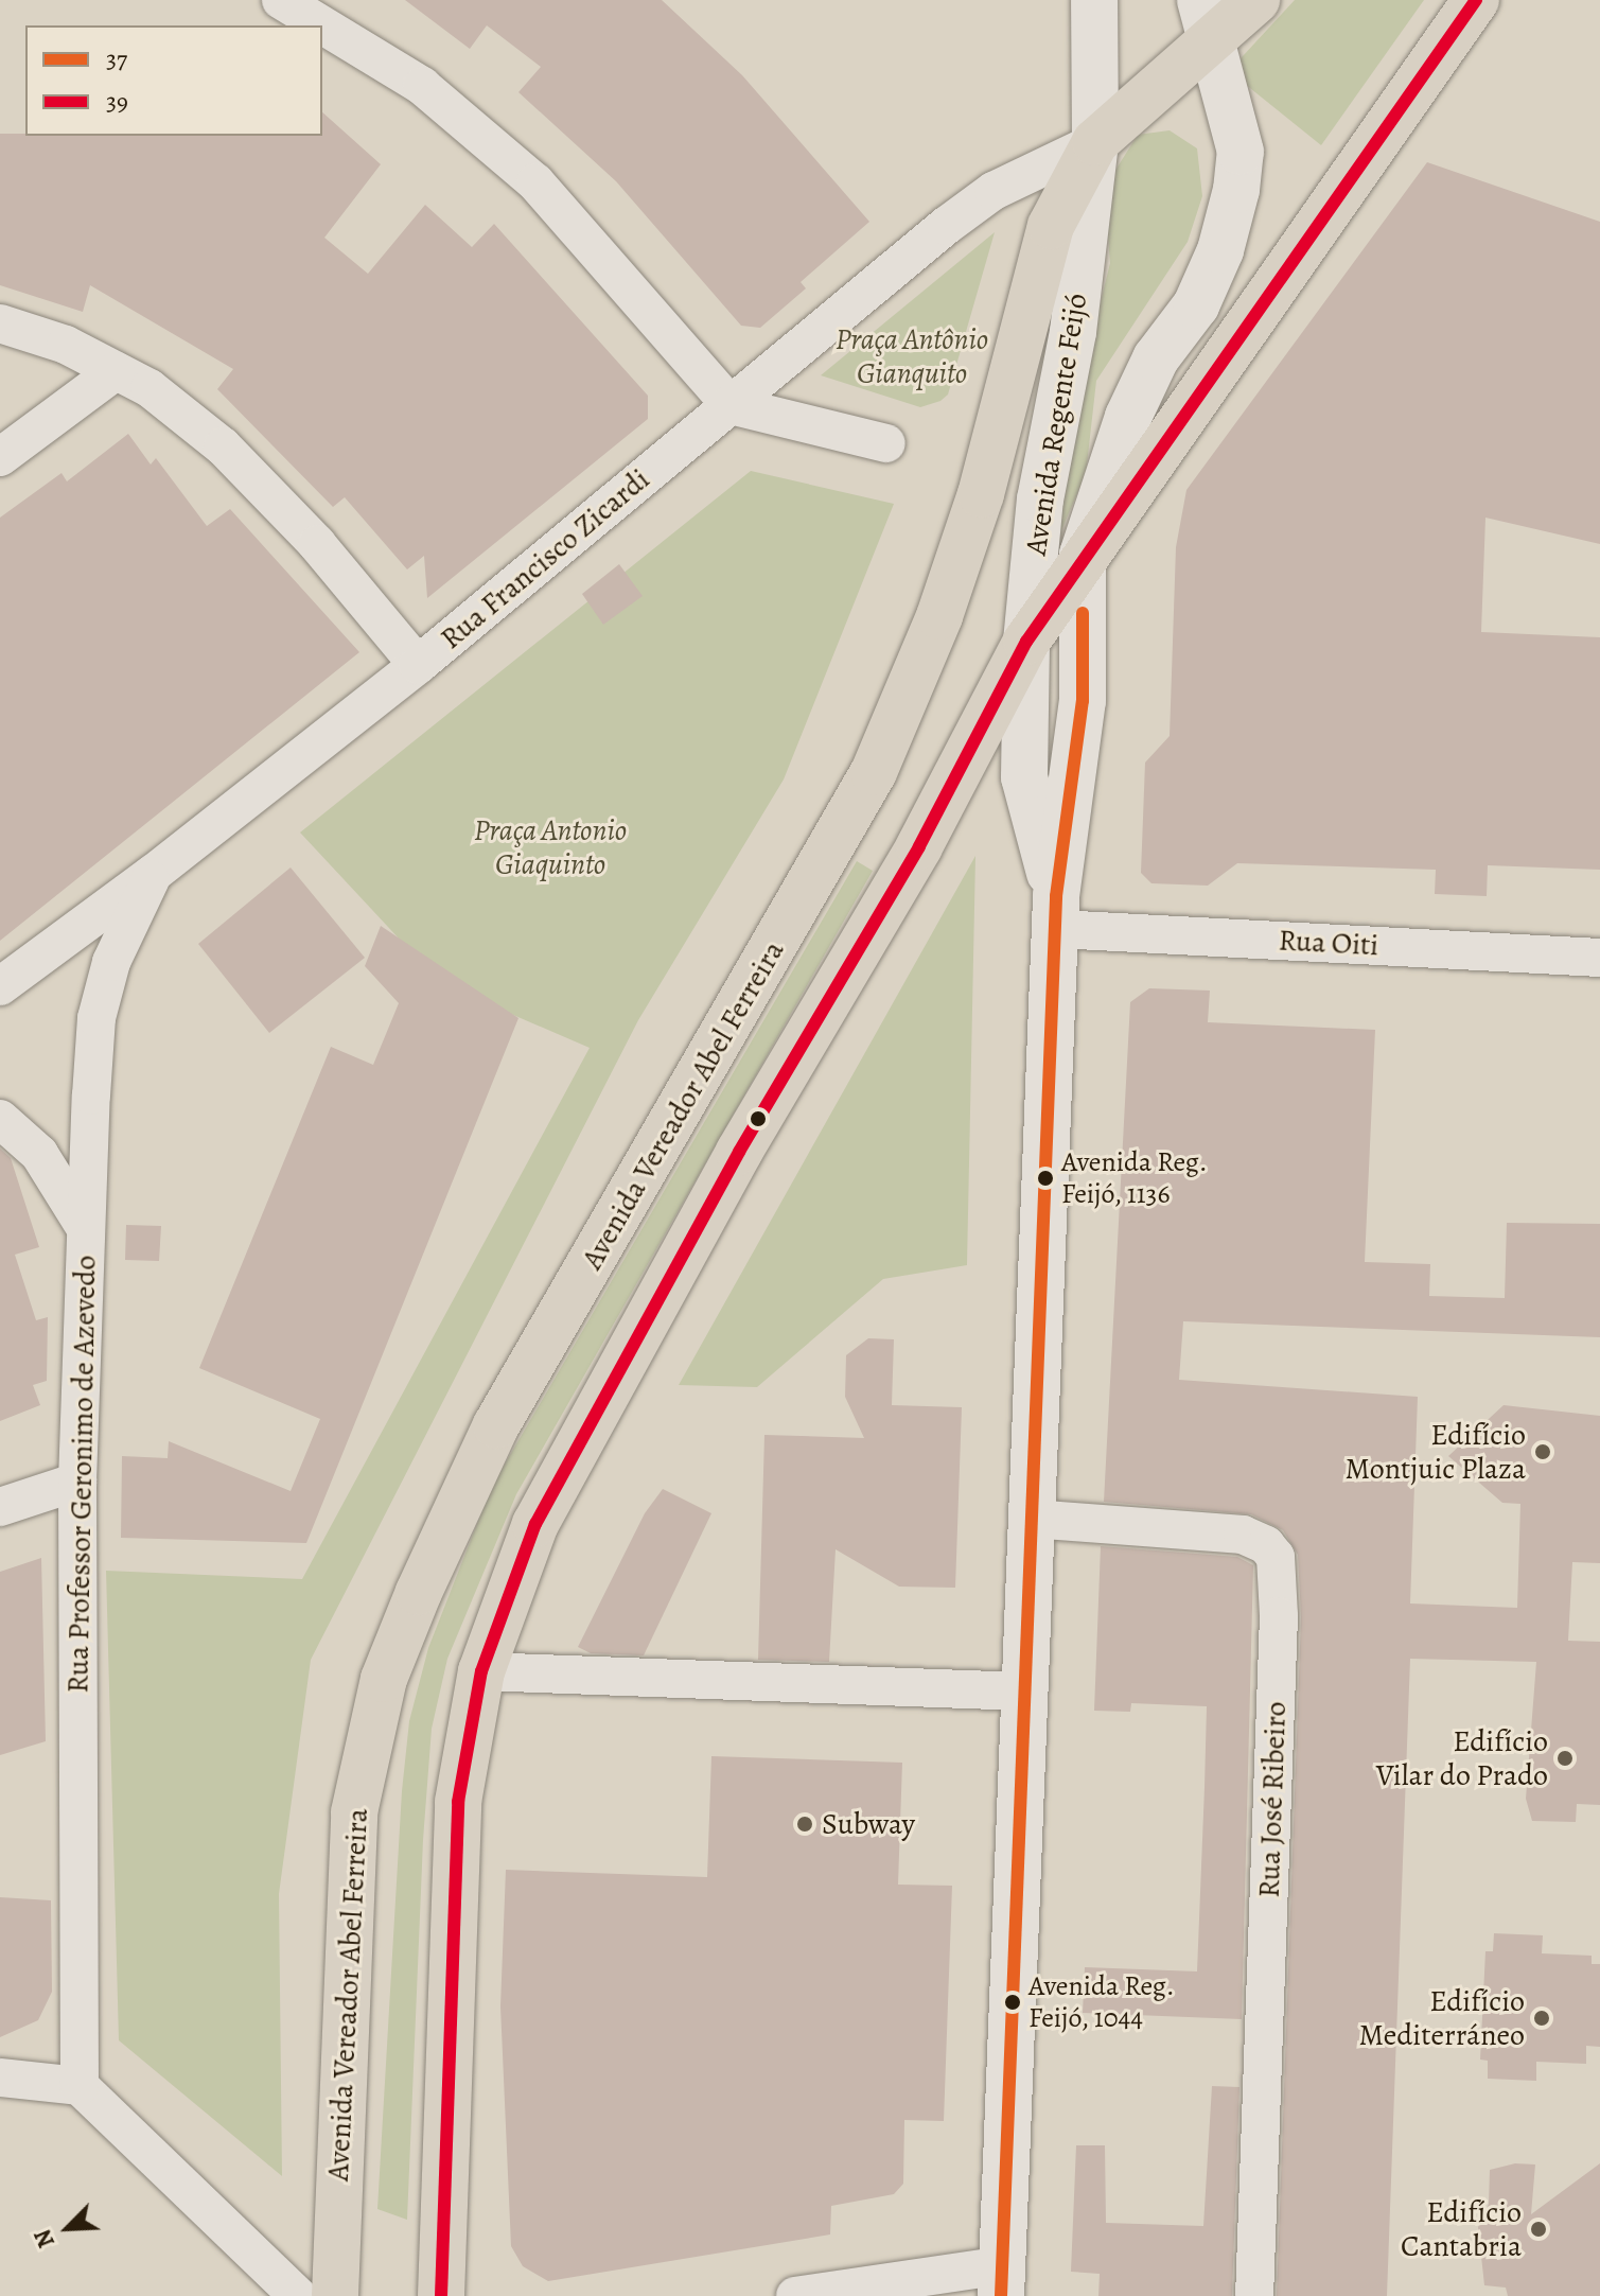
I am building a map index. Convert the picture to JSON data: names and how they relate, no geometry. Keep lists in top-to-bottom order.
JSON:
{
  "streets": {
    "main road": ["Avenida Regente Feijó", "Avenida Vereador Abel Ferreira"],
    "street": [
      "Rua Francisco Zicardi",
      "Rua Oiti",
      "Rua Professor Geronimo de Azevedo",
      "Rua José Ribeiro"
    ]
  },
  "crossings": [
    ["Avenida Regente Feijó", "Rua Francisco Zicardi"],
    ["Avenida Regente Feijó", "Rua Oiti"],
    ["Avenida Regente Feijó", "Avenida Vereador Abel Ferreira"],
    ["Avenida Regente Feijó", "Rua José Ribeiro"],
    ["Rua Francisco Zicardi", "Avenida Vereador Abel Ferreira"],
    ["Rua Francisco Zicardi", "Rua Professor Geronimo de Azevedo"]
  ],
  "parks": ["Praça Antônio Gianquito", "Praça Antonio Giaquinto"],
  "places": [
    "Avenida Reg. Feijó, 1136",
    "Edifício Montjuic Plaza",
    "Edifício Vilar do Prado",
    "Subway",
    "Avenida Reg. Feijó, 1044",
    "Edifício Mediterráneo",
    "Edifício Cantabria"
  ],
  "lines": ["transit line 39", "transit line 37"],
  "legend": ["37", "39"],
  "north": "bottom left"
}
